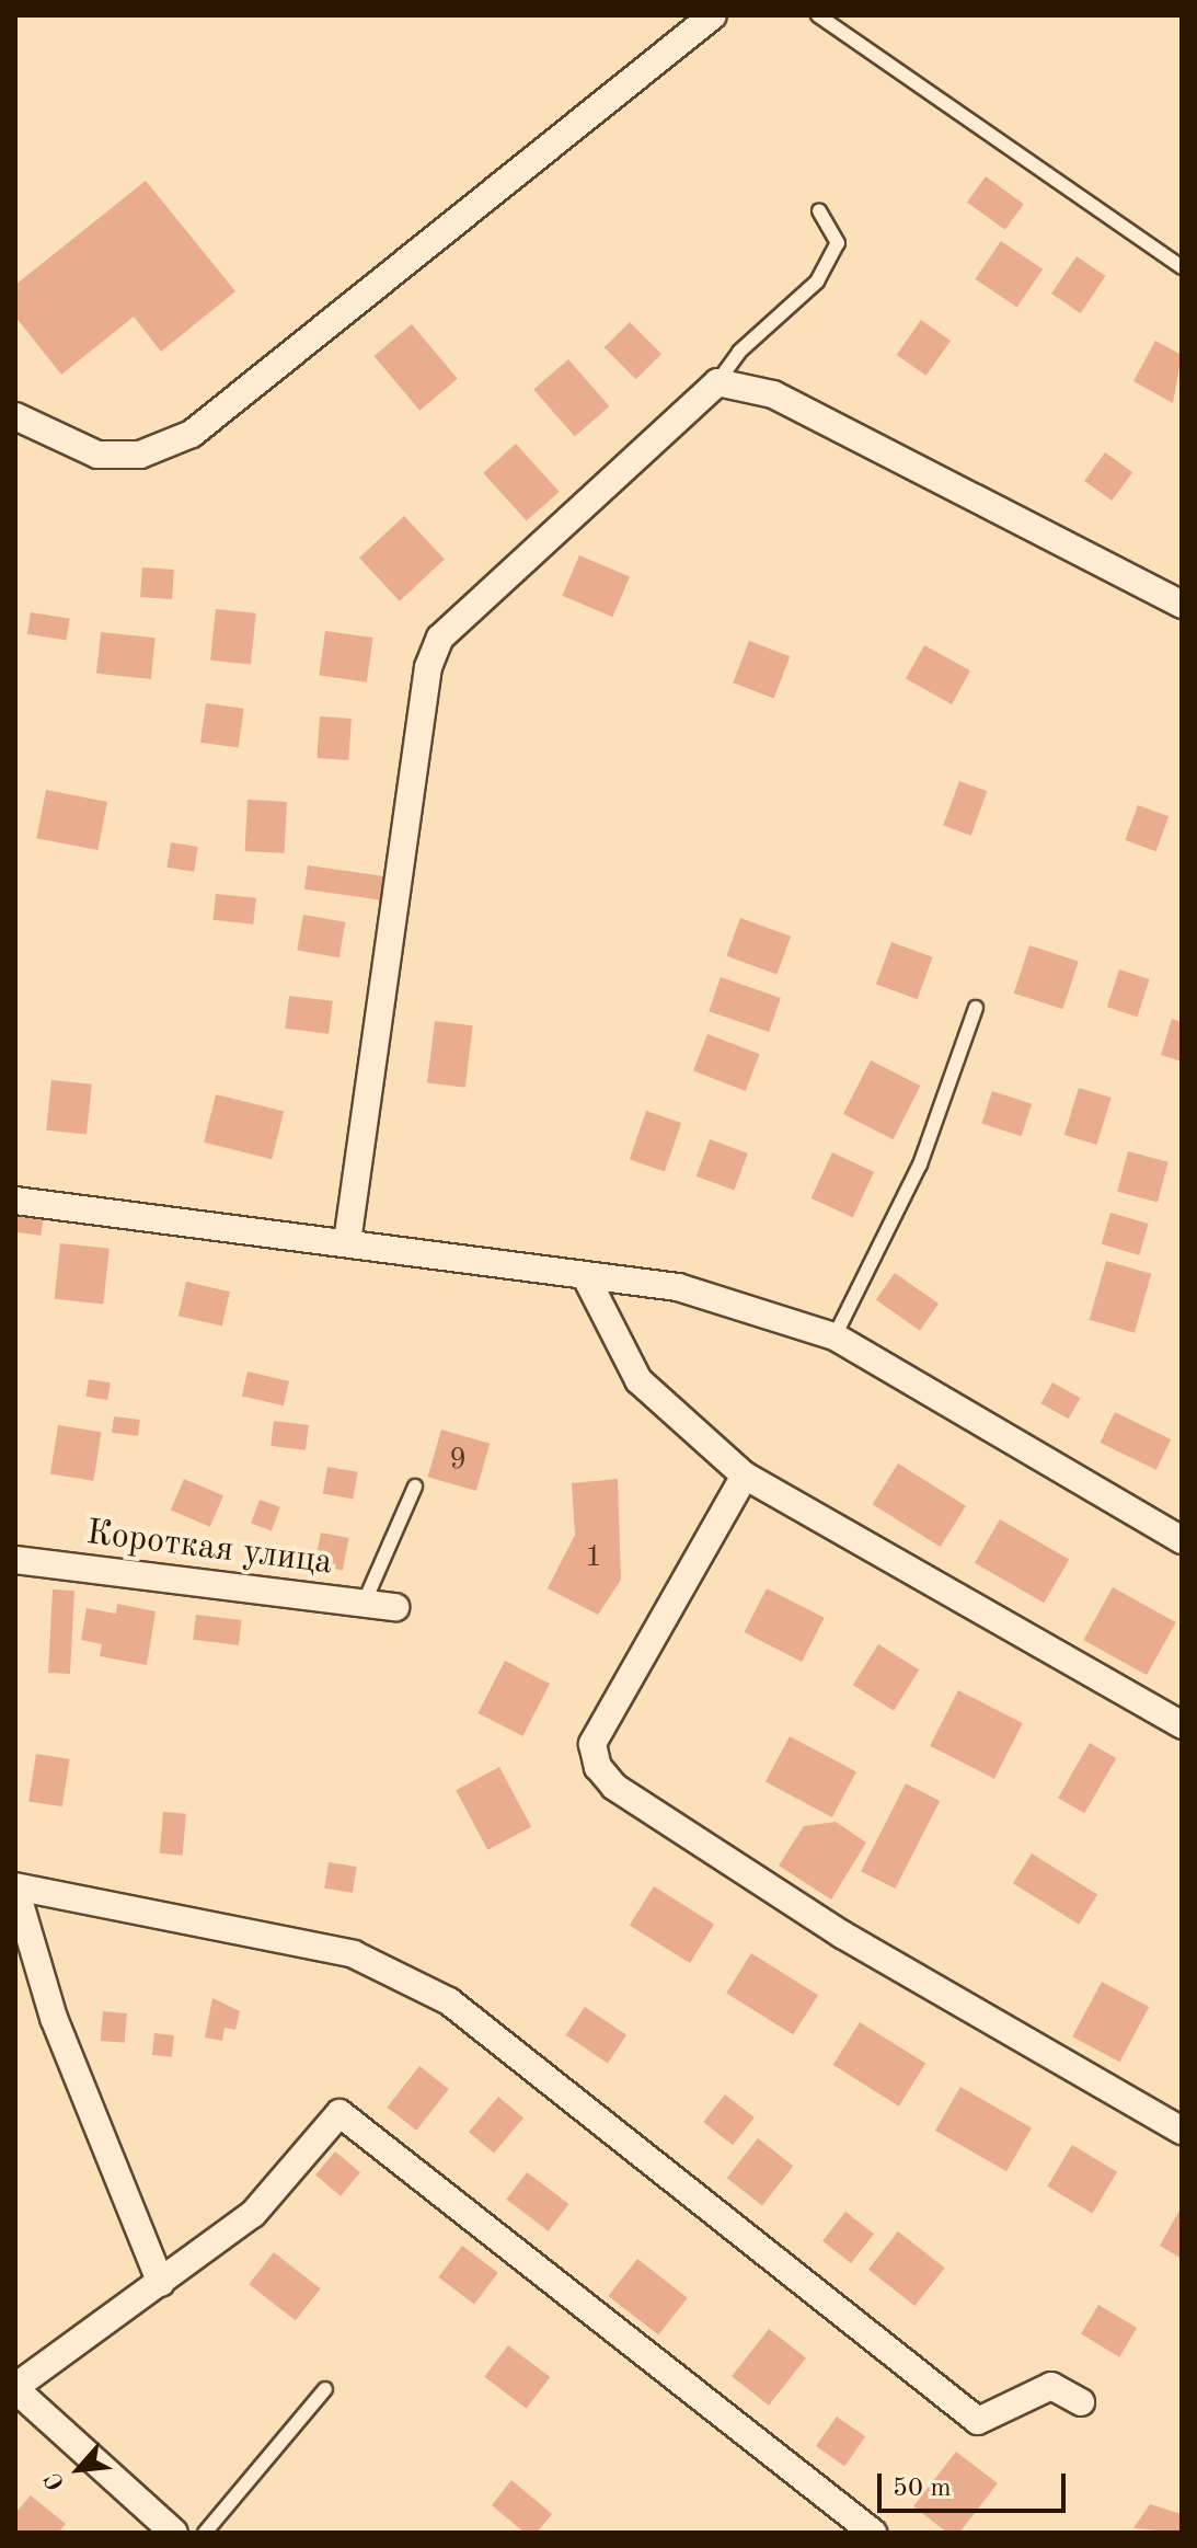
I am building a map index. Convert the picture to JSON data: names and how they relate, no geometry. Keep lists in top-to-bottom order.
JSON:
{
  "streets": {
    "street": ["Короткая улица"]
  },
  "house_numbers": ["9", "1"],
  "scale_bar": "50 m",
  "north": "bottom left"
}
